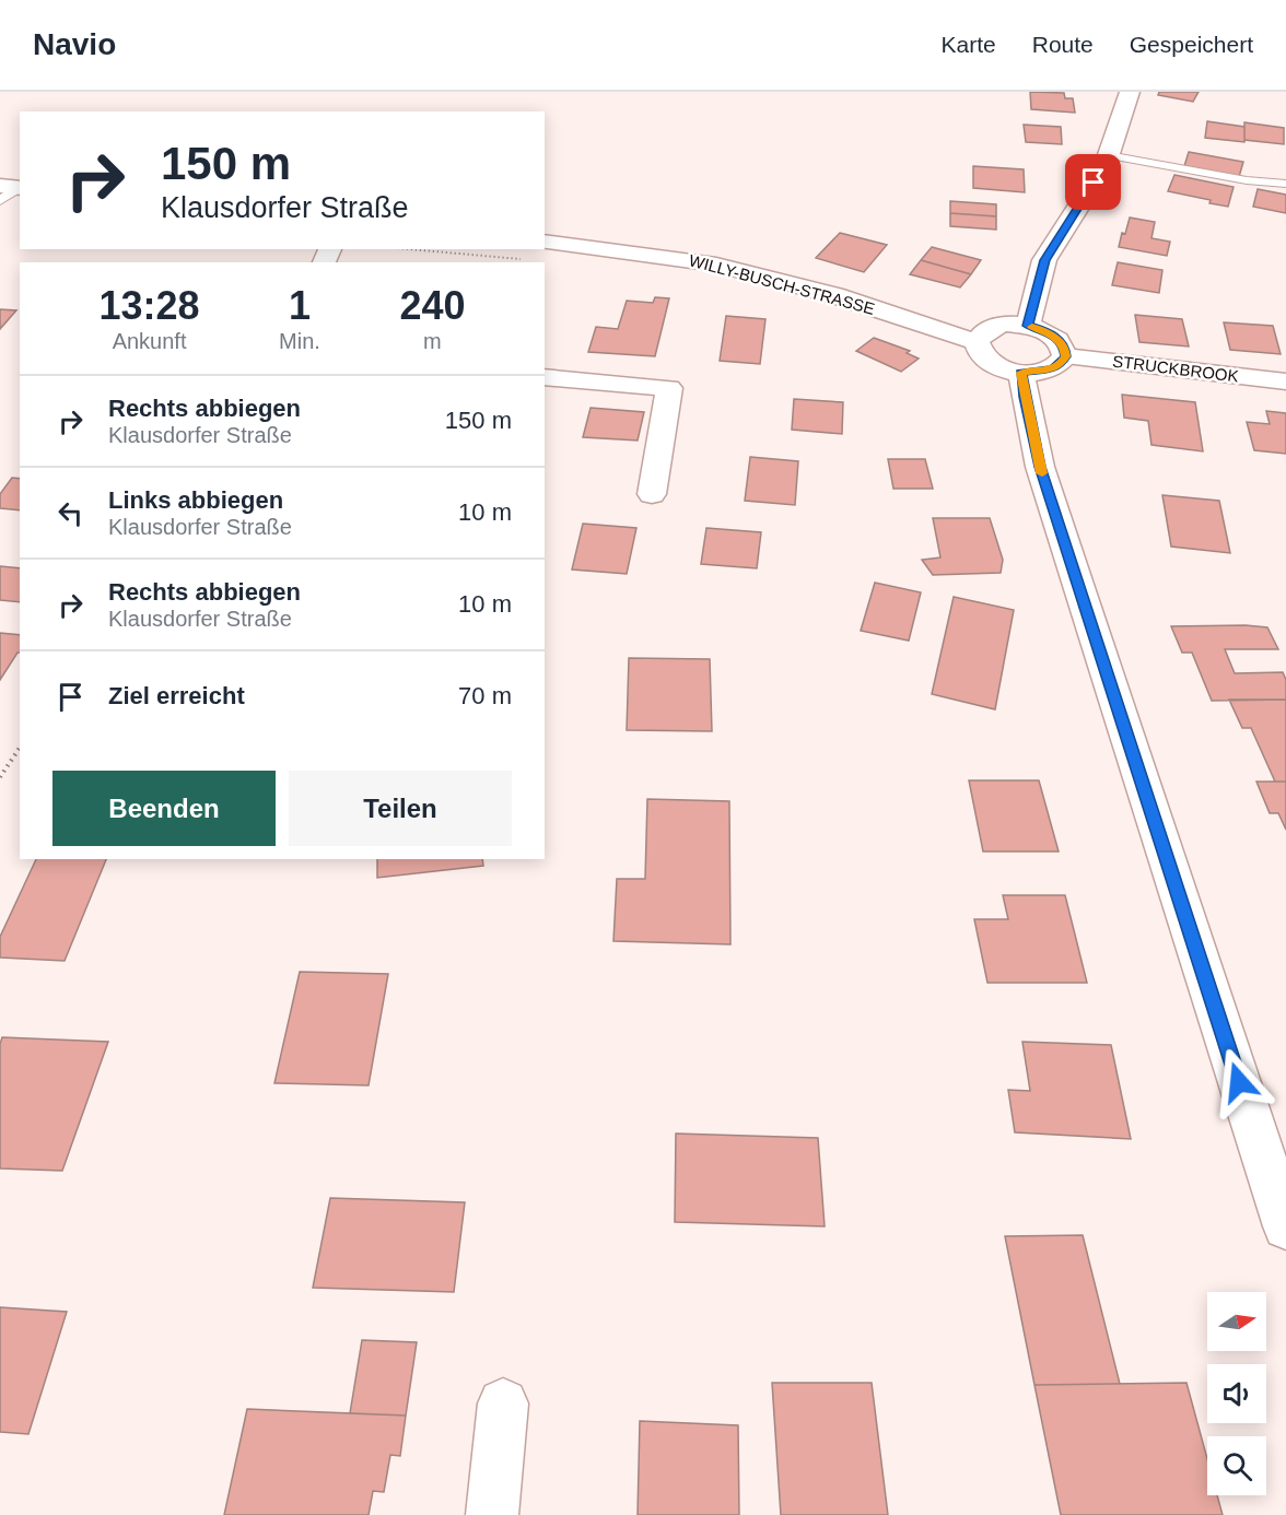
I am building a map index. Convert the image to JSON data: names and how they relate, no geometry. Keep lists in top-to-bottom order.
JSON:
{
  "streets": {
    "street": ["WILLY-BUSCH-STRASSE", "STRUCKBROOK"]
  },
  "north": "right",
  "page": {
    "header": "Navio",
    "nav": ["Karte", "Route", "Gespeichert"],
    "turn": ["150 m", "Klausdorfer Straße"],
    "eta": [
      "13:28",
      "Ankunft",
      "1",
      "Min.",
      "240",
      "m"
    ],
    "list": [
      {
        "name": "Rechts abbiegen",
        "note": "Klausdorfer Straße",
        "value": "150 m"
      },
      {
        "name": "Links abbiegen",
        "note": "Klausdorfer Straße",
        "value": "10 m"
      },
      {
        "name": "Rechts abbiegen",
        "note": "Klausdorfer Straße",
        "value": "10 m"
      },
      {
        "name": "Ziel erreicht",
        "value": "70 m"
      }
    ],
    "buttons": ["Beenden", "Teilen"]
  }
}
